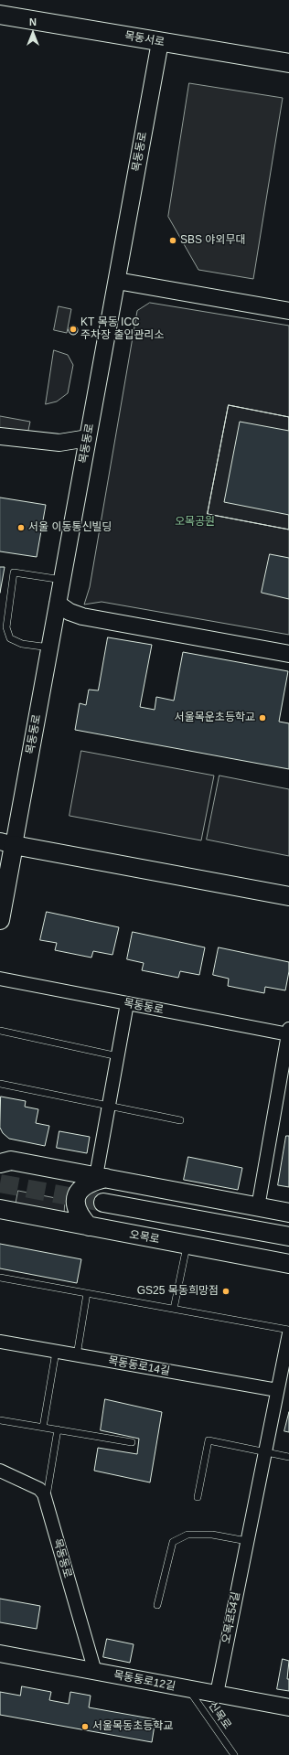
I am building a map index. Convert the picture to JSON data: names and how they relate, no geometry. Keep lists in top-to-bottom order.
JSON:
{
  "streets": {
    "main road": ["목동서로", "목동동로", "오목로"],
    "street": ["목동동로14길", "오목로54길", "목동동로12길"],
    "lane": ["신목로"]
  },
  "crossings": [
    ["목동서로", "목동동로"],
    ["목동동로", "목동동로12길"],
    ["목동동로14길", "오목로54길"],
    ["오목로54길", "목동동로12길"],
    ["목동동로12길", "신목로"]
  ],
  "parks": ["오목공원"],
  "places": [
    "SBS 야외무대",
    "KT 목동 ICC 주차장 출입관리소",
    "서울 이동통신빌딩",
    "서울목운초등학교",
    "GS25 목동희망점",
    "서울목동초등학교"
  ],
  "north": "top"
}
